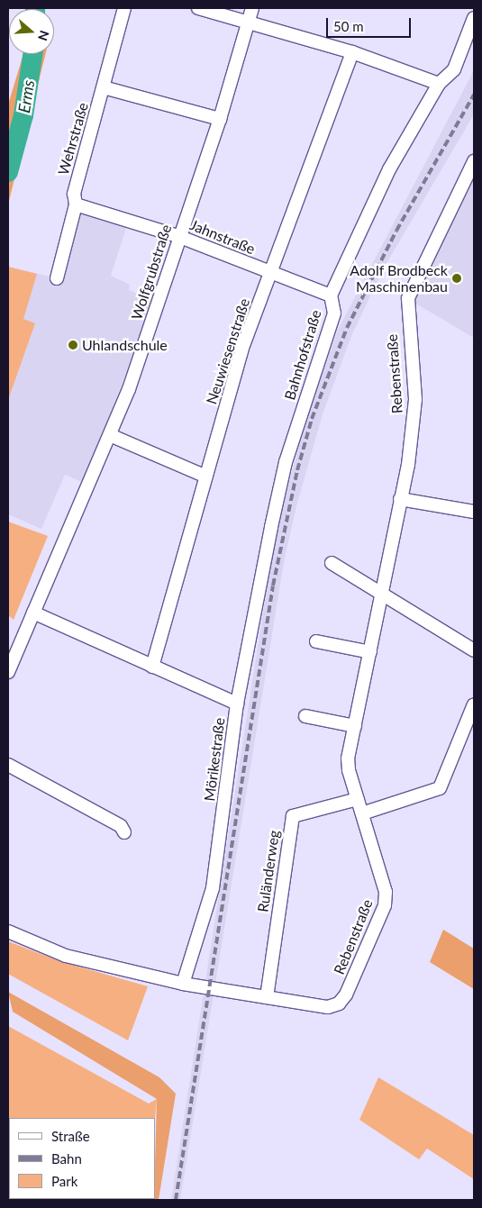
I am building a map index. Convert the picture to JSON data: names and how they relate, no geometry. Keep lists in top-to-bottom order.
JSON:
{
  "streets": {
    "street": [
      "Wehrstraße",
      "Jahnstraße",
      "Wolfgrubstraße",
      "Neuwiesenstraße",
      "Bahnhofstraße",
      "Rebenstraße",
      "Mörikestraße",
      "Ruländerweg"
    ]
  },
  "crossings": [
    ["Wehrstraße", "Jahnstraße"],
    ["Jahnstraße", "Wolfgrubstraße"],
    ["Jahnstraße", "Neuwiesenstraße"],
    ["Jahnstraße", "Bahnhofstraße"],
    ["Wolfgrubstraße", "Mörikestraße"],
    ["Neuwiesenstraße", "Mörikestraße"],
    ["Bahnhofstraße", "Mörikestraße"],
    ["Rebenstraße", "Mörikestraße"],
    ["Rebenstraße", "Ruländerweg"]
  ],
  "water": ["Erms"],
  "places": ["Adolf Brodbeck Maschinenbau", "Uhlandschule"],
  "legend": ["Straße", "Bahn", "Park"],
  "scale_bar": "50 m",
  "north": "right"
}
